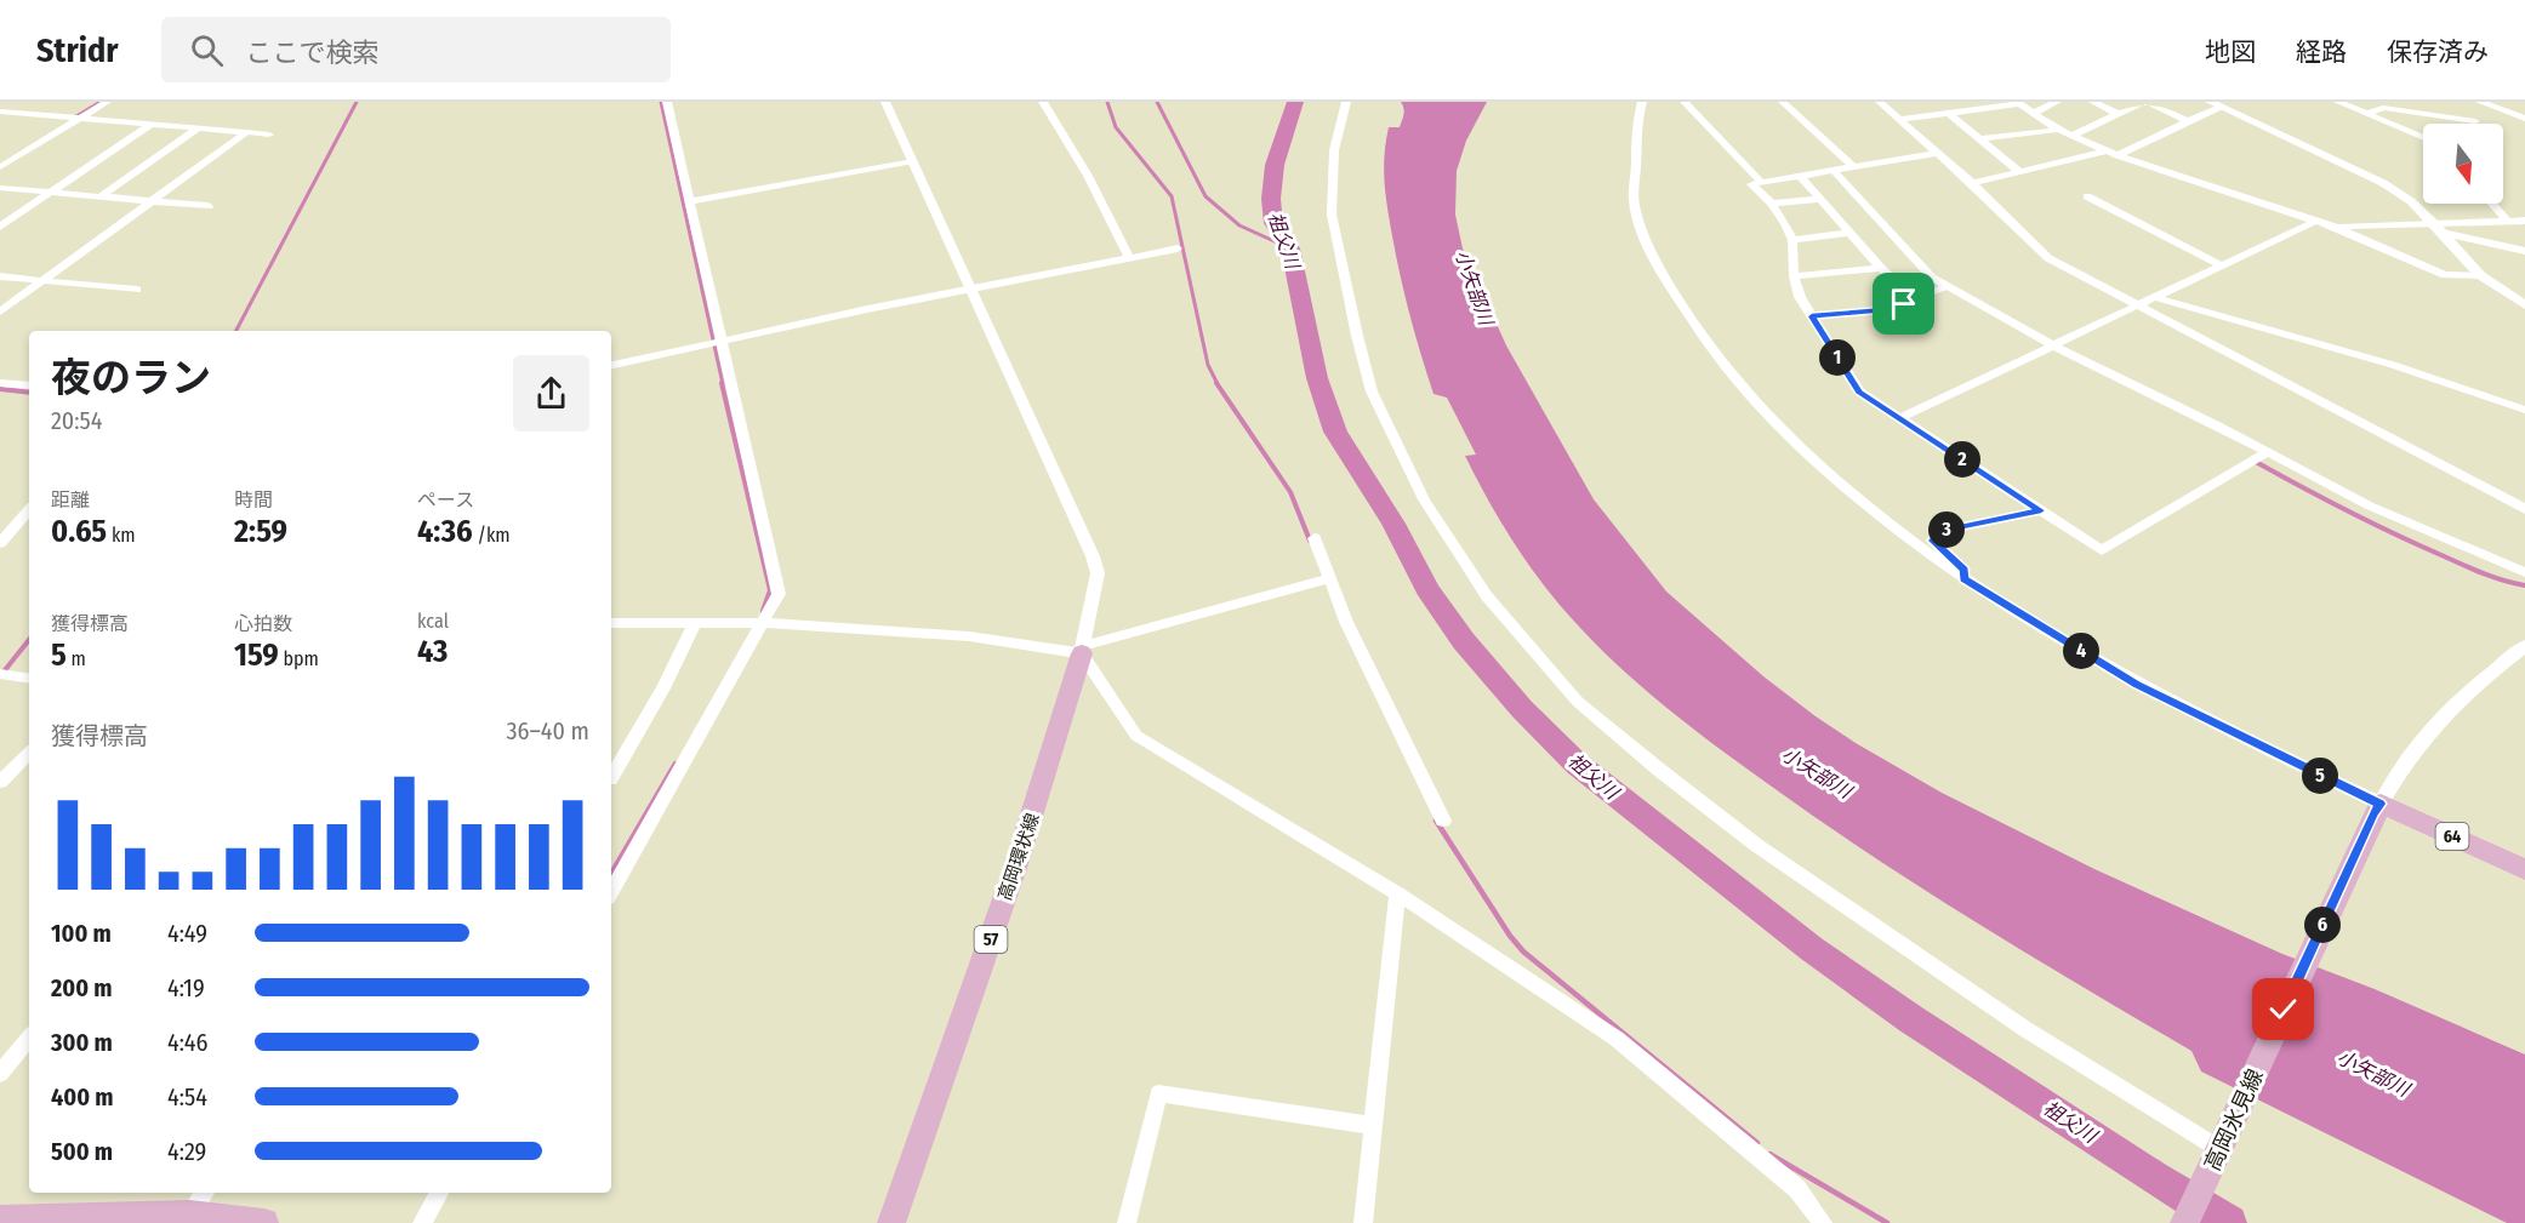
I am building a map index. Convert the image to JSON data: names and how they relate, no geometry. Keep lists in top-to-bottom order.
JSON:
{
  "streets": {
    "main road": [
      "64",
      "高岡環状線",
      "57",
      "高岡氷見線"
    ]
  },
  "crossings": [
    ["64", "高岡氷見線"]
  ],
  "water": ["祖父川", "小矢部川"],
  "north": "bottom",
  "page": {
    "header": "Stridr",
    "search": "ここで検索",
    "nav": ["地図", "経路", "保存済み"],
    "heading": ["夜のラン", "20:54"],
    "pins": [
      "1",
      "2",
      "3",
      "4",
      "5",
      "6"
    ],
    "stats": [
      ["距離", "0.65 km"],
      ["時間", "2:59"],
      ["ペース", "4:36 /km"],
      ["獲得標高", "5 m"],
      ["心拍数", "159 bpm"],
      ["kcal", "43"]
    ],
    "chart": ["獲得標高", "36–40 m"],
    "list": [
      {
        "name": "100 m",
        "note": "4:49"
      },
      {
        "name": "200 m",
        "note": "4:19"
      },
      {
        "name": "300 m",
        "note": "4:46"
      },
      {
        "name": "400 m",
        "note": "4:54"
      },
      {
        "name": "500 m",
        "note": "4:29"
      }
    ]
  }
}
